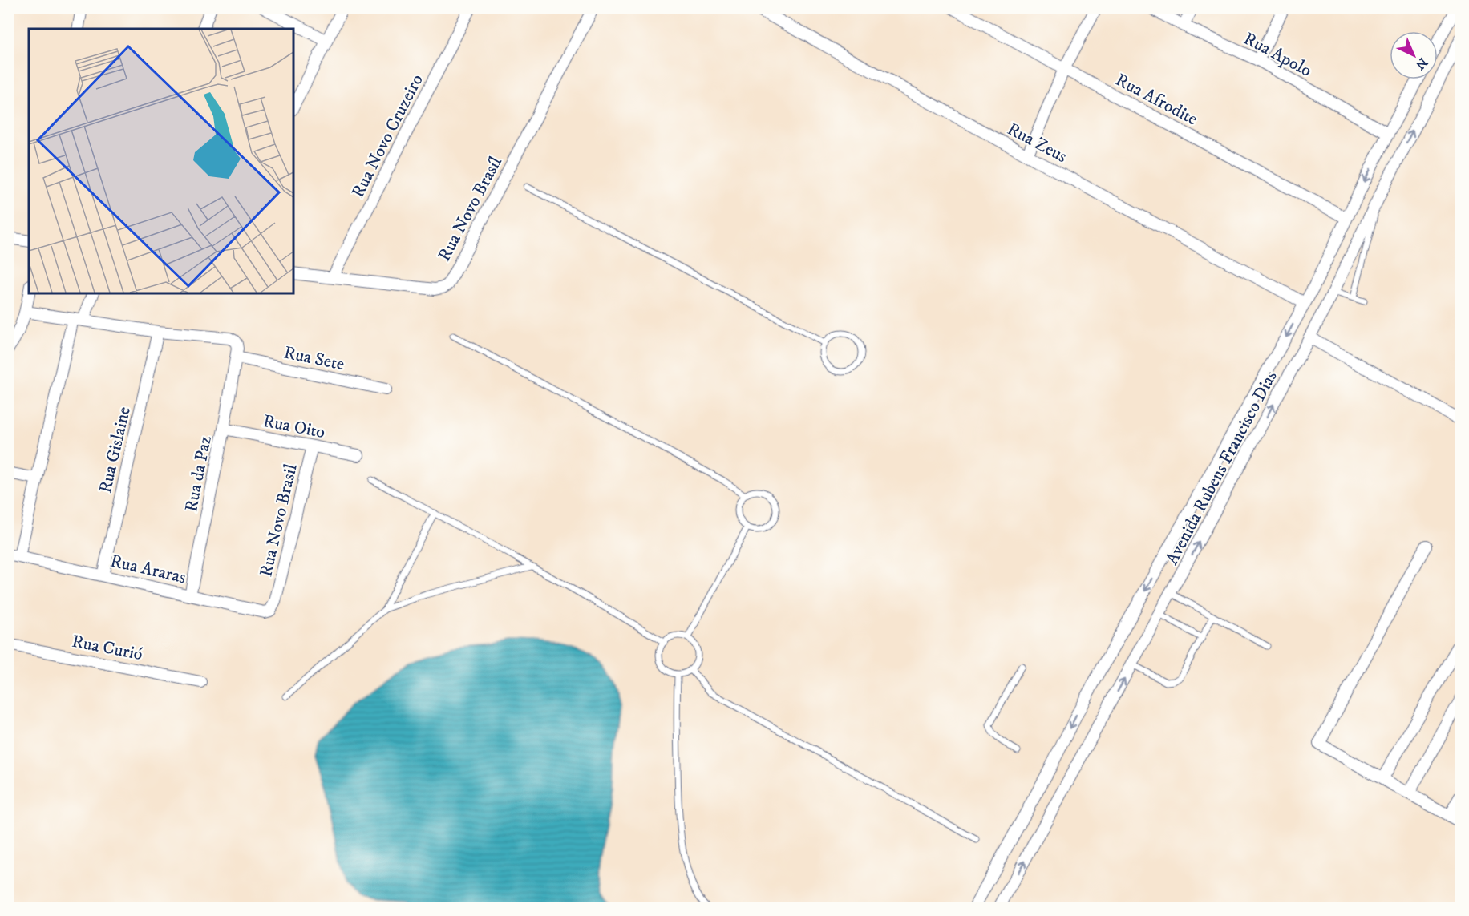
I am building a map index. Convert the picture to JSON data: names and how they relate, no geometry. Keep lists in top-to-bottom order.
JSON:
{
  "streets": {
    "street": [
      "Rua Apolo",
      "Rua Afrodite",
      "Rua Novo Cruzeiro",
      "Rua Zeus",
      "Rua Novo Brasíl",
      "Rua Sete",
      "Rua Oito",
      "Rua Gislaine",
      "Avenida Rubens Francisco Dias",
      "Rua da Paz",
      "Rua Novo Brasil",
      "Rua Araras",
      "Rua Curió"
    ]
  },
  "crossings": [
    ["Rua Apolo", "Avenida Rubens Francisco Dias"],
    ["Rua Afrodite", "Avenida Rubens Francisco Dias"],
    ["Rua Novo Cruzeiro", "Rua Novo Brasíl"],
    ["Rua Zeus", "Avenida Rubens Francisco Dias"],
    ["Rua Sete", "Rua da Paz"],
    ["Rua Oito", "Rua da Paz"],
    ["Rua Oito", "Rua Novo Brasil"],
    ["Rua Gislaine", "Rua Araras"],
    ["Rua da Paz", "Rua Araras"],
    ["Rua Novo Brasil", "Rua Araras"]
  ],
  "north": "bottom right"
}
